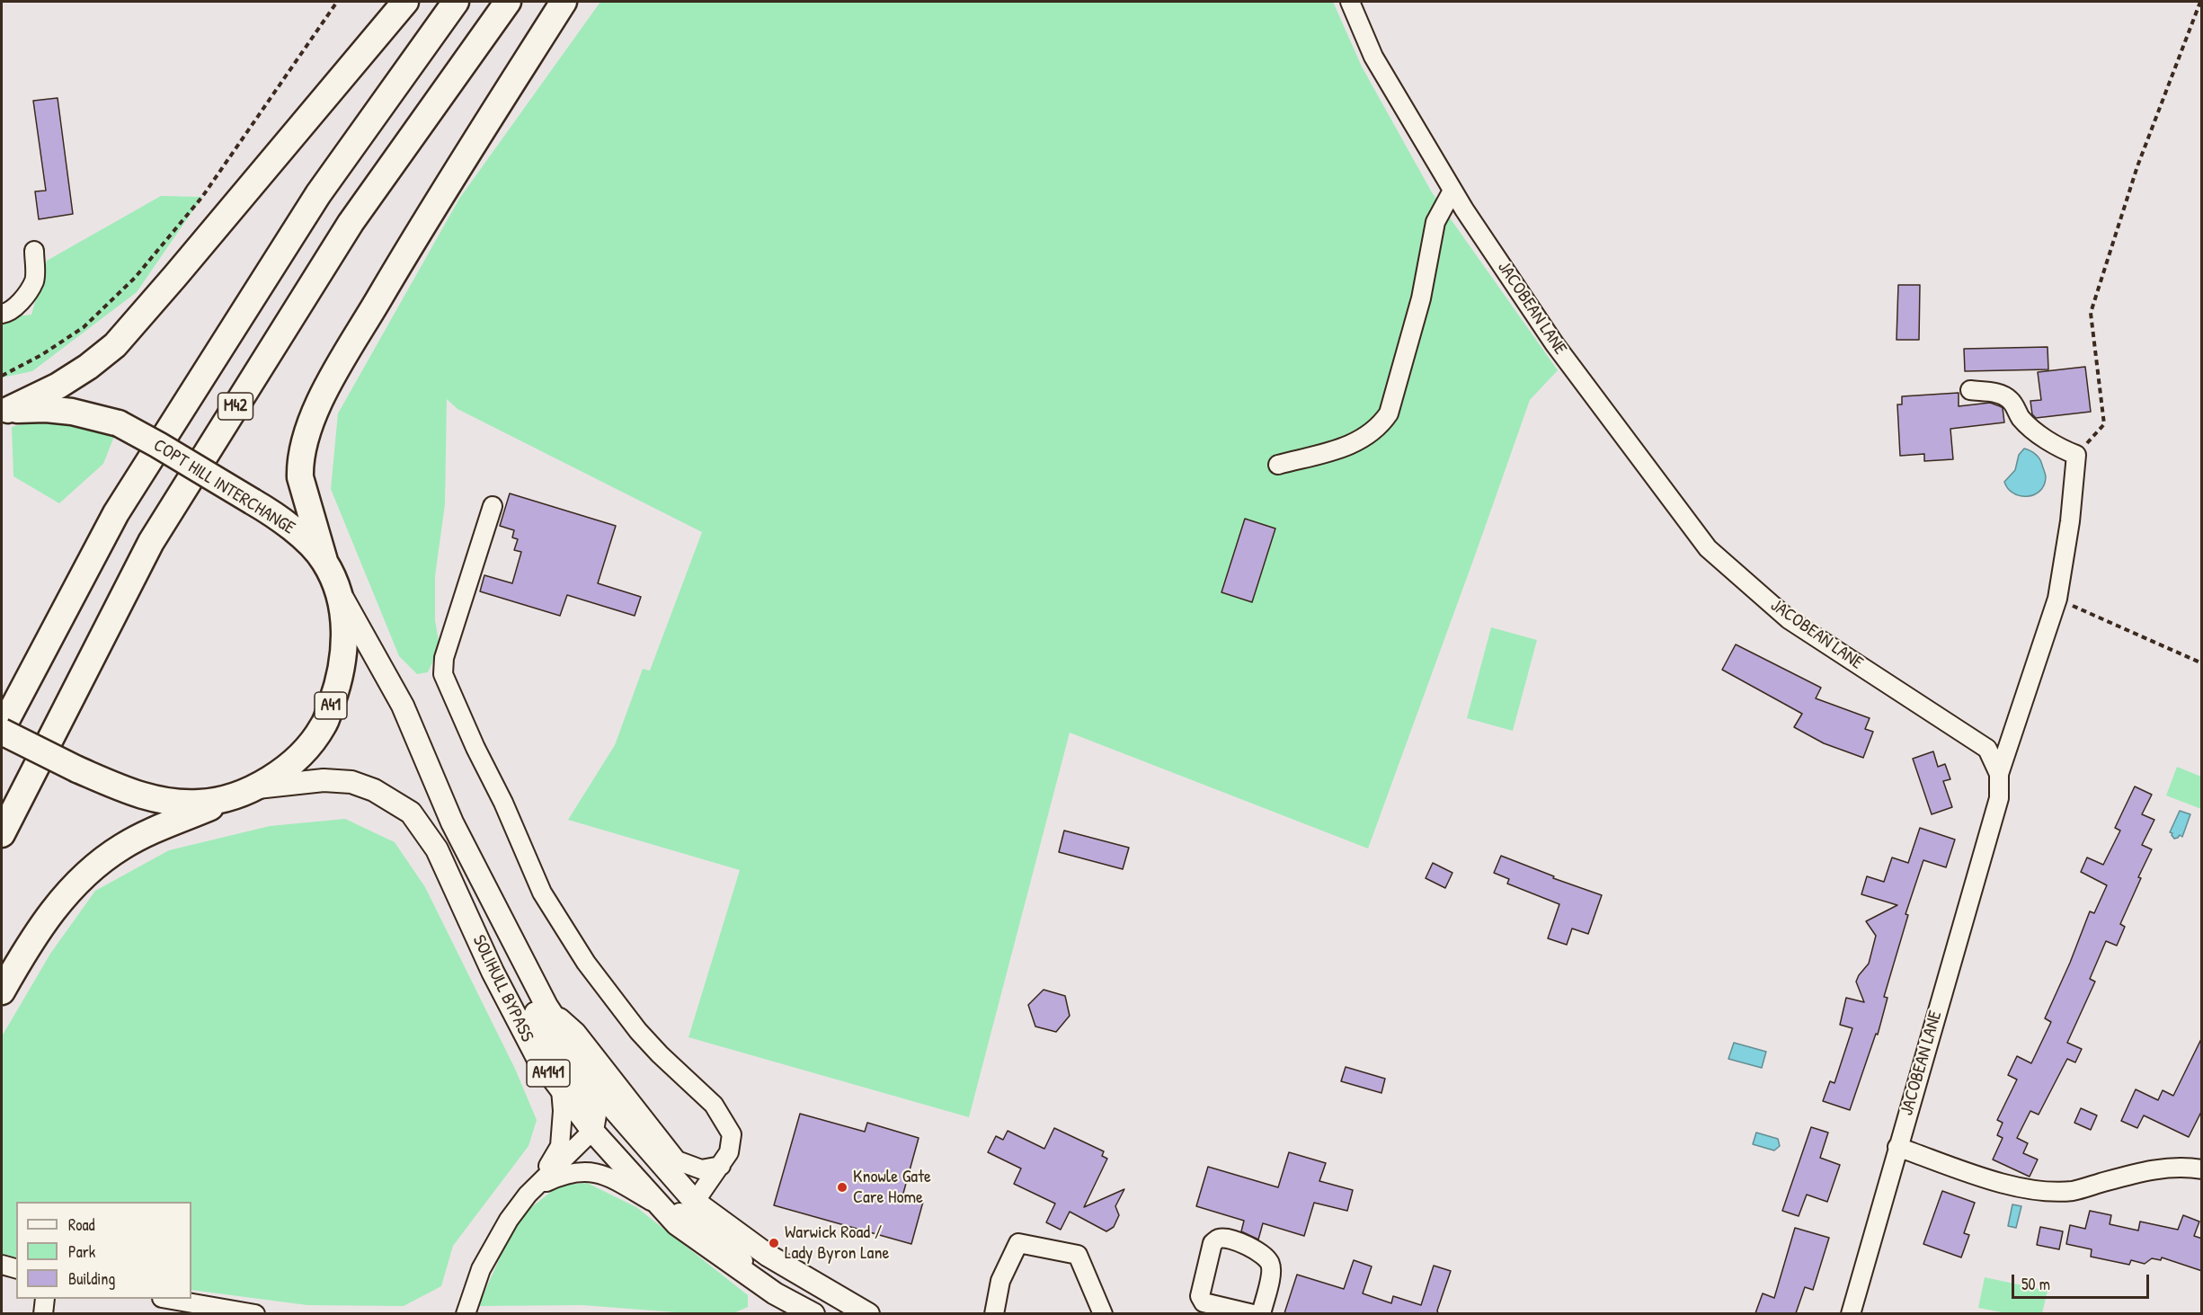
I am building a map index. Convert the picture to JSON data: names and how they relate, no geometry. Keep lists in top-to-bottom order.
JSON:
{
  "streets": {
    "highway": ["M42", "COPT HILL INTERCHANGE", "A41"],
    "main road": ["SOLIHULL BYPASS", "A4141"],
    "street": ["JACOBEAN LANE"]
  },
  "crossings": [
    ["M42", "COPT HILL INTERCHANGE"],
    ["COPT HILL INTERCHANGE", "SOLIHULL BYPASS"],
    ["SOLIHULL BYPASS", "A4141"]
  ],
  "places": ["Knowle Gate Care Home", "Warwick Road / Lady Byron Lane"],
  "legend": ["Road", "Park", "Building"],
  "scale_bar": "50 m"
}
